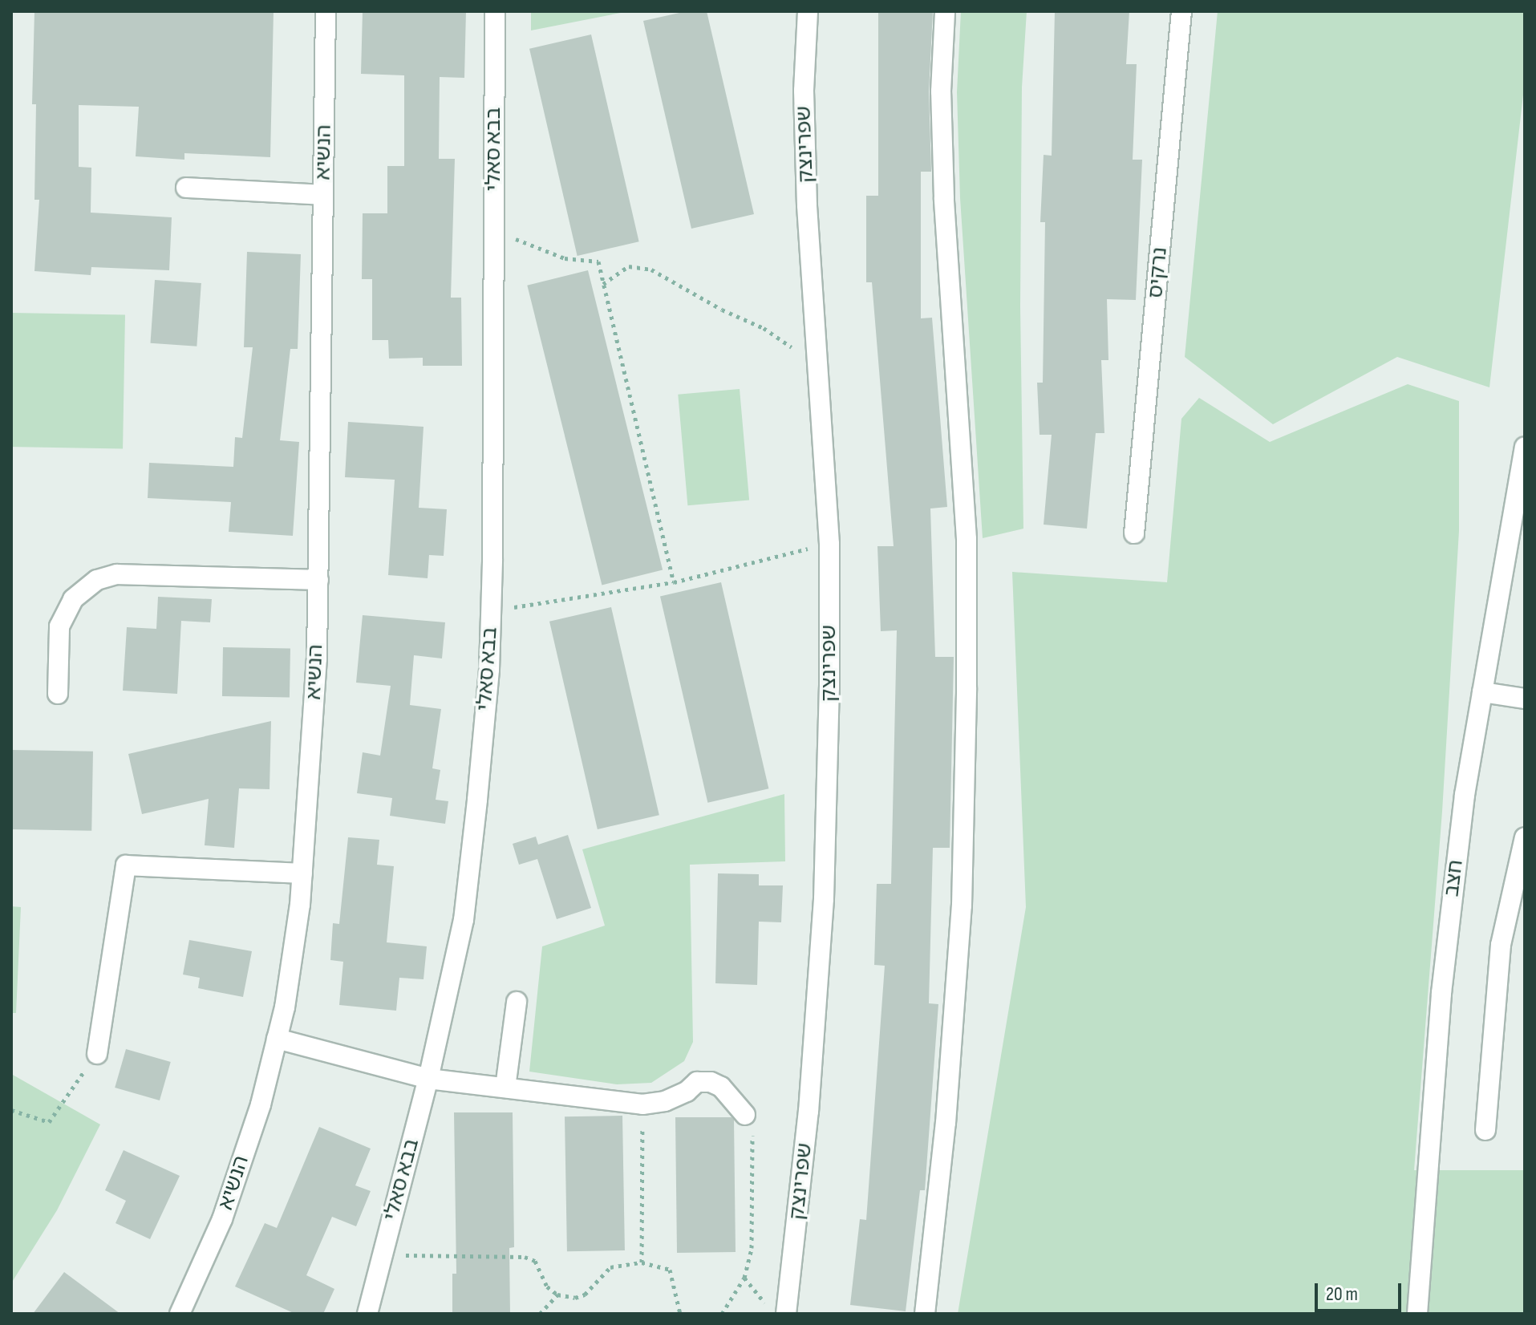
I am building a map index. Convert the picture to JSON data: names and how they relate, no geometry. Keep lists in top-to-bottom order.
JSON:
{
  "streets": {
    "street": [
      "שפרינצק",
      "בבא סאלי",
      "הנשיא",
      "נרקיס",
      "חצב"
    ]
  },
  "scale_bar": "20 m"
}
